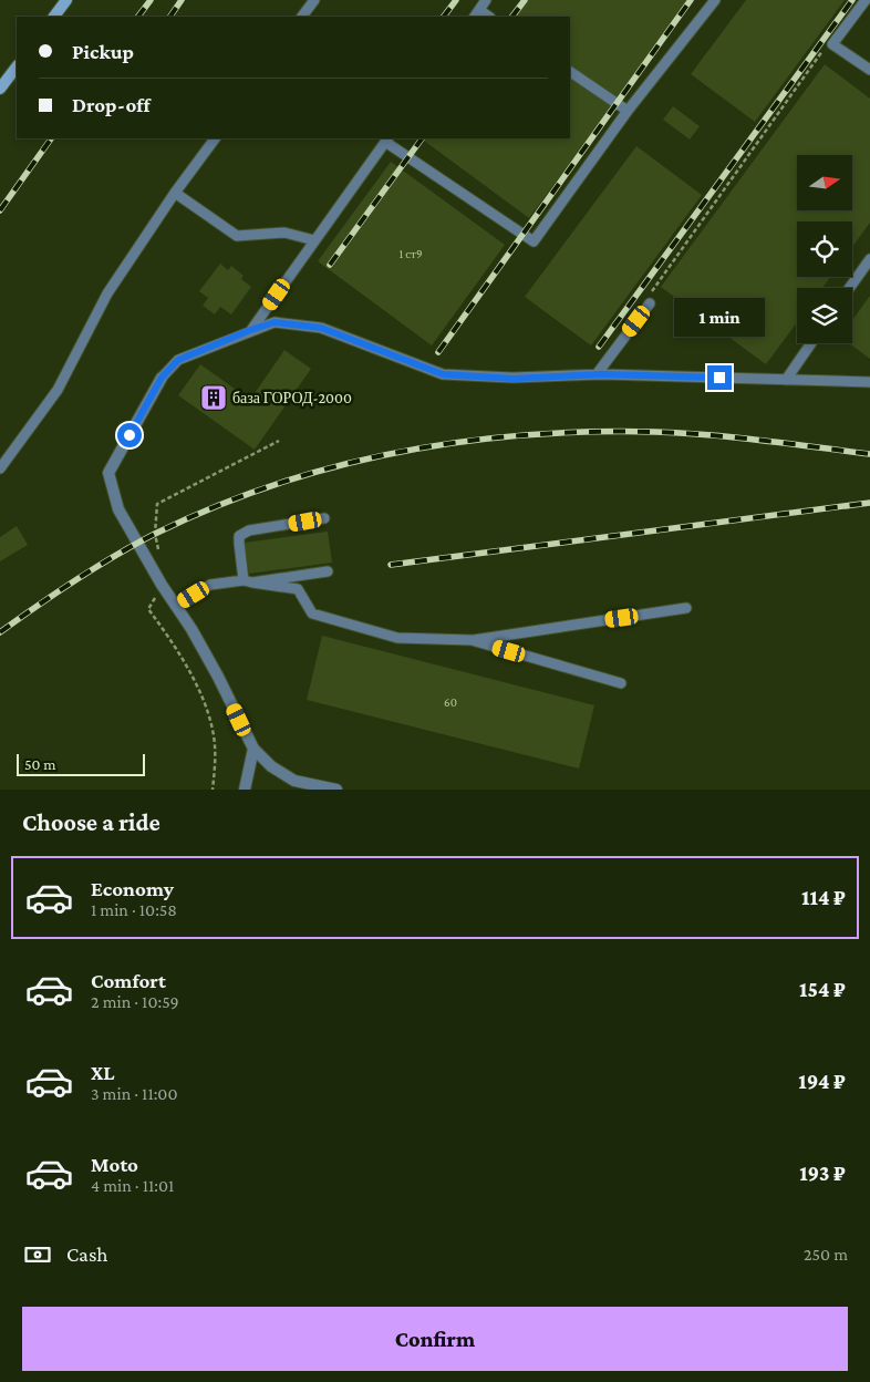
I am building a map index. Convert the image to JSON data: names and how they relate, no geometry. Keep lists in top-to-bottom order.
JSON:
{
  "places": {
    "building": ["база ГОРОД-2000"]
  },
  "house_numbers": ["1 ст9", "60"],
  "scale_bar": "50 m",
  "north": "right",
  "page": {
    "banner": ["Pickup", "Drop-off"],
    "bubble": "1 min",
    "scale": "50 m",
    "heading": "Choose a ride",
    "list": [
      {
        "name": "Economy",
        "note": "1 min · 10:58",
        "value": "114 ₽"
      },
      {
        "name": "Comfort",
        "note": "2 min · 10:59",
        "value": "154 ₽"
      },
      {
        "name": "XL",
        "note": "3 min · 11:00",
        "value": "194 ₽"
      },
      {
        "name": "Moto",
        "note": "4 min · 11:01",
        "value": "193 ₽"
      }
    ],
    "pay": ["Cash", "250 m"],
    "buttons": "Confirm"
  }
}
